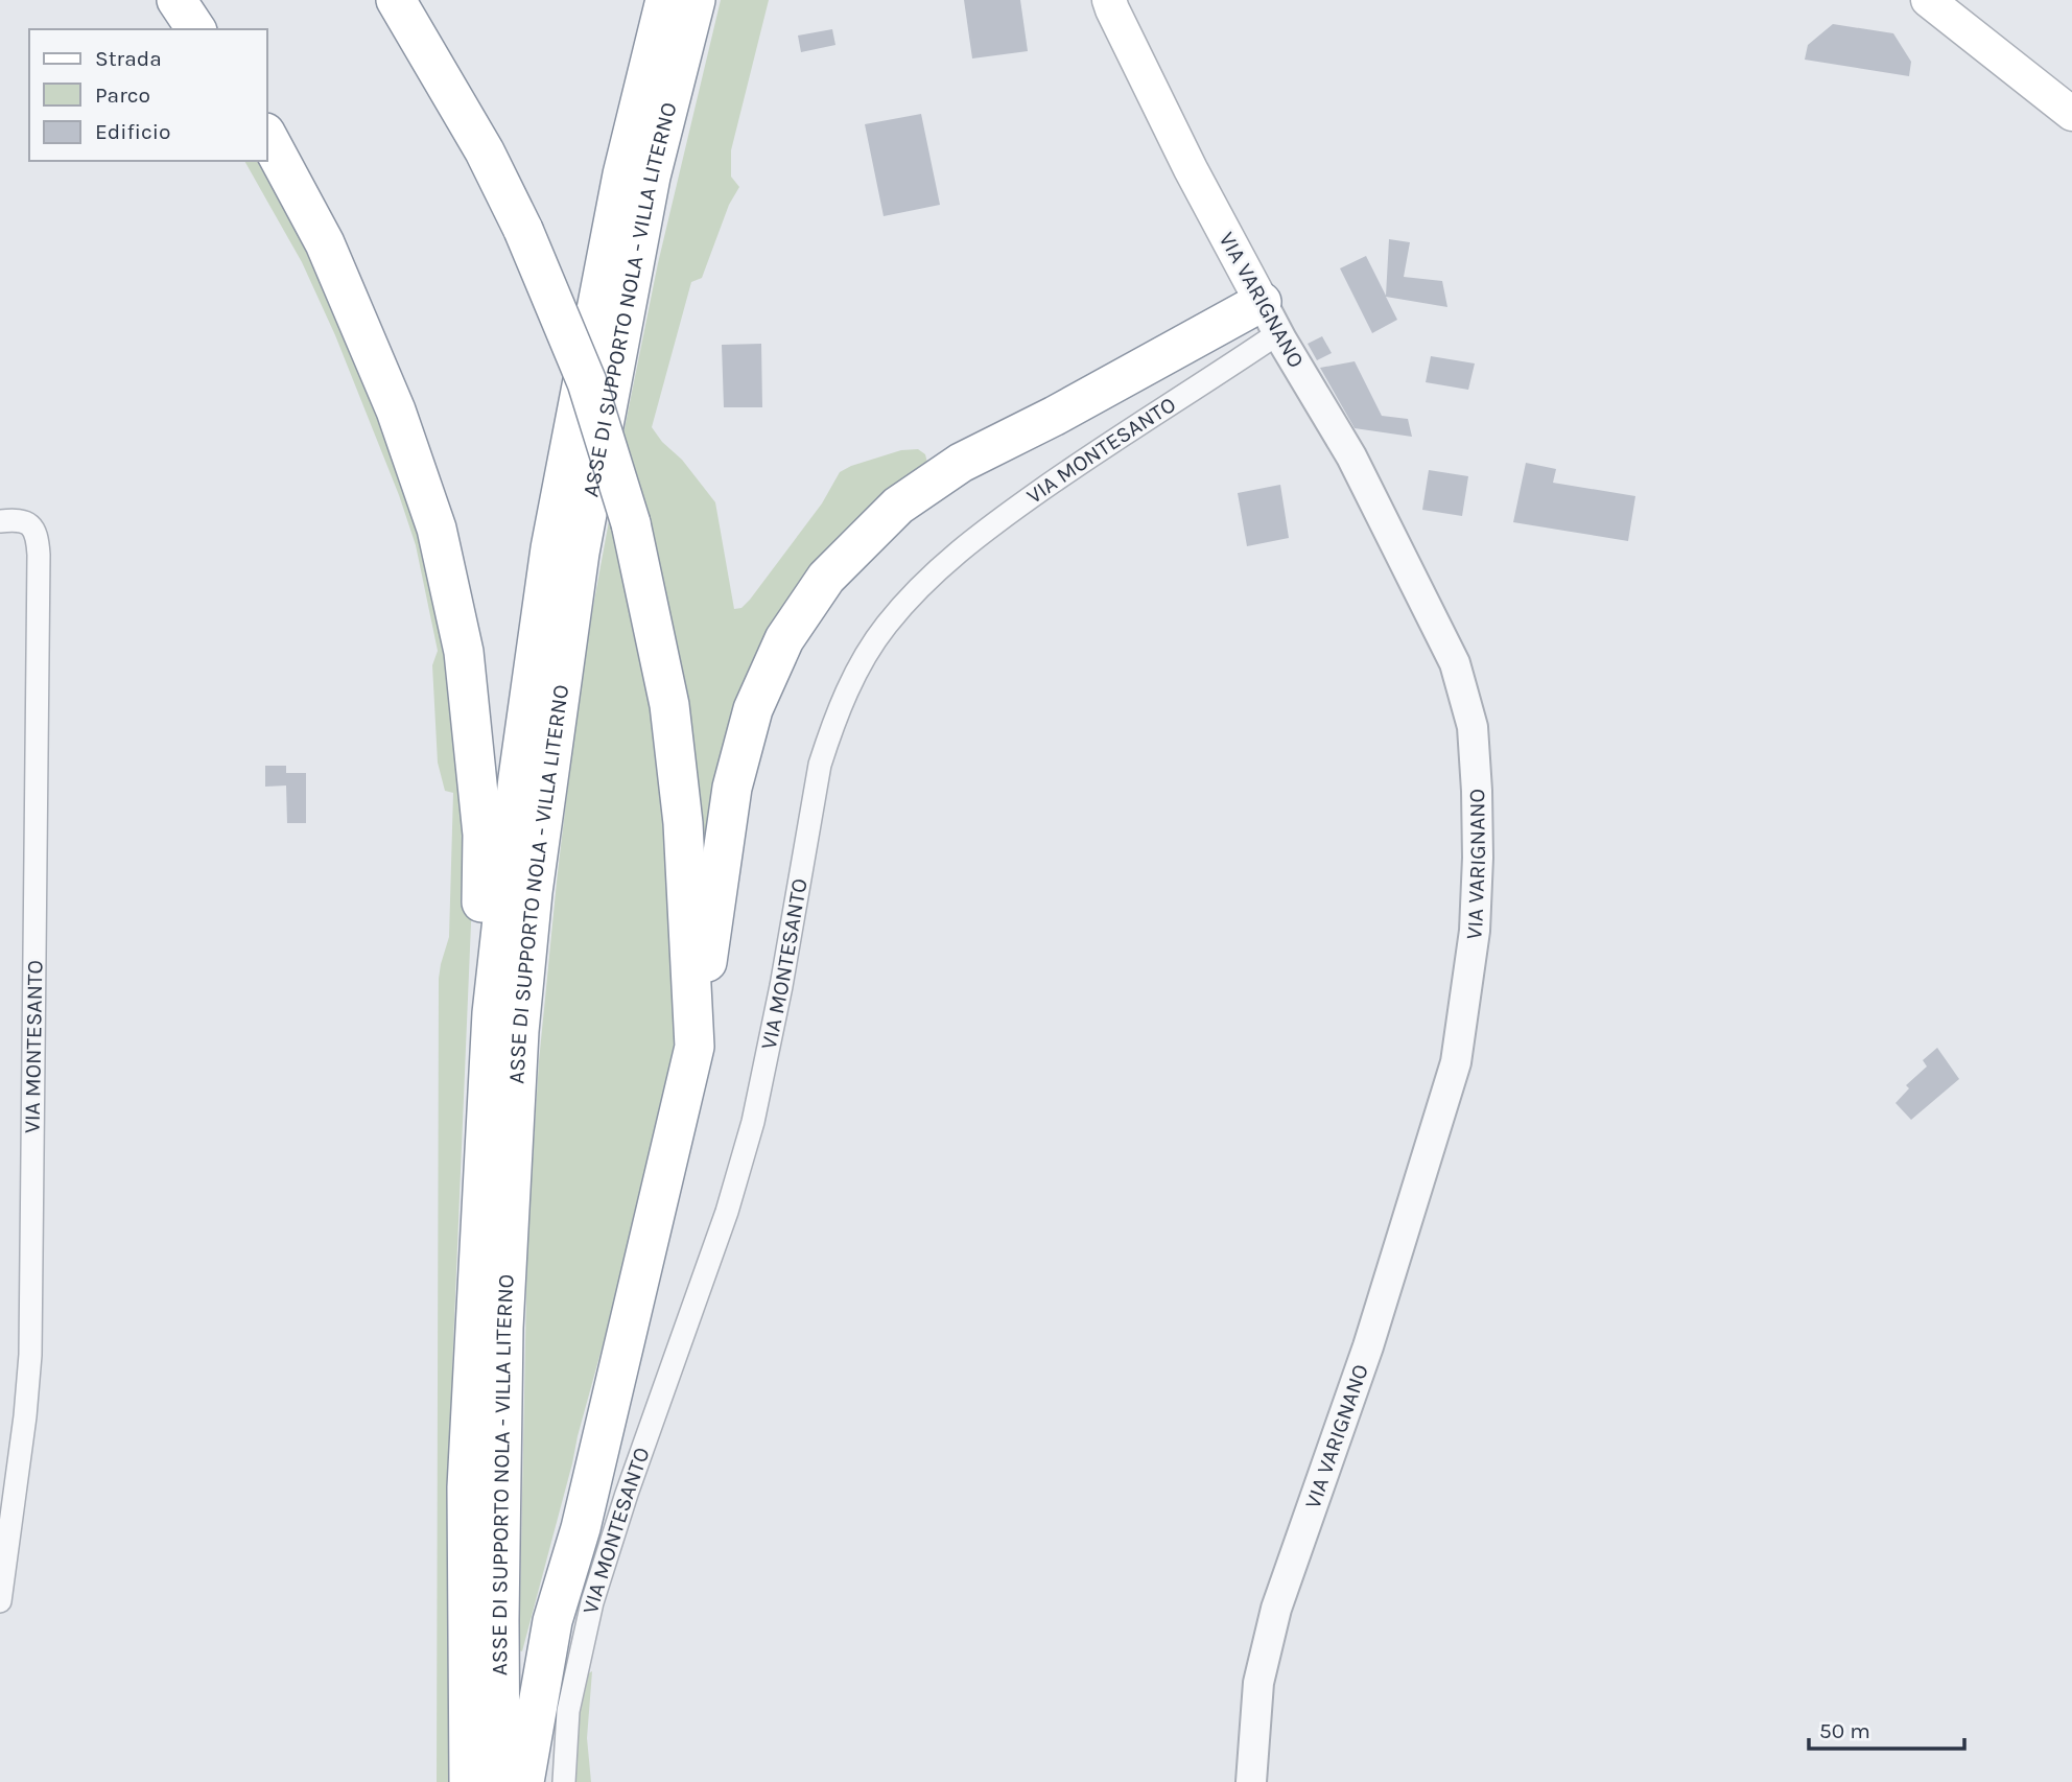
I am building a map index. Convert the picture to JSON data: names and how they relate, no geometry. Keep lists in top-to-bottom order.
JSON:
{
  "streets": {
    "highway": ["ASSE DI SUPPORTO NOLA - VILLA LITERNO"],
    "main road": ["VIA VARIGNANO"],
    "street": ["VIA MONTESANTO"]
  },
  "crossings": [
    ["VIA VARIGNANO", "VIA MONTESANTO"]
  ],
  "legend": ["Strada", "Parco", "Edificio"],
  "scale_bar": "50 m"
}
